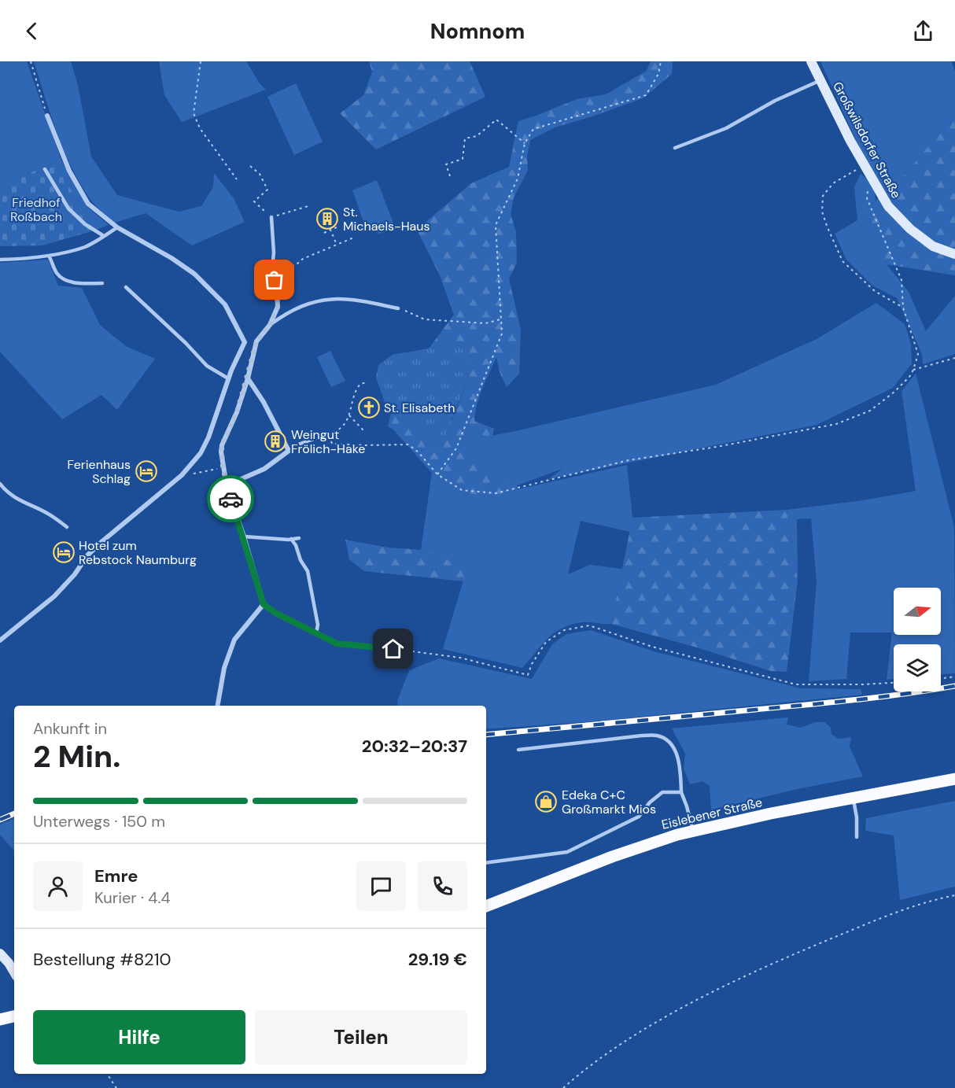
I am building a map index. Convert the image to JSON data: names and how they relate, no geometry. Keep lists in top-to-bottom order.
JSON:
{
  "streets": {
    "main road": ["Eislebener Straße"],
    "street": ["Großwilsdorfer Straße"]
  },
  "parks": ["Friedhof Roßbach"],
  "places": {
    "building": ["St. Michaels-Haus", "Weingut Frölich-Hake"],
    "church": ["St. Elisabeth"],
    "hotel": ["Ferienhaus Schlag", "Hotel zum Rebstock Naumburg"],
    "shop": ["Edeka C+C Großmarkt Mios"]
  },
  "north": "right",
  "page": {
    "header": "Nomnom",
    "heading": ["2 Min.", "Ankunft in", "20:32–20:37"],
    "panel": [
      "Emre",
      "Kurier · 4.4",
      "Bestellung #8210",
      "29.19 €"
    ],
    "bar": "Unterwegs · 150 m",
    "buttons": ["Hilfe", "Teilen"]
  }
}
